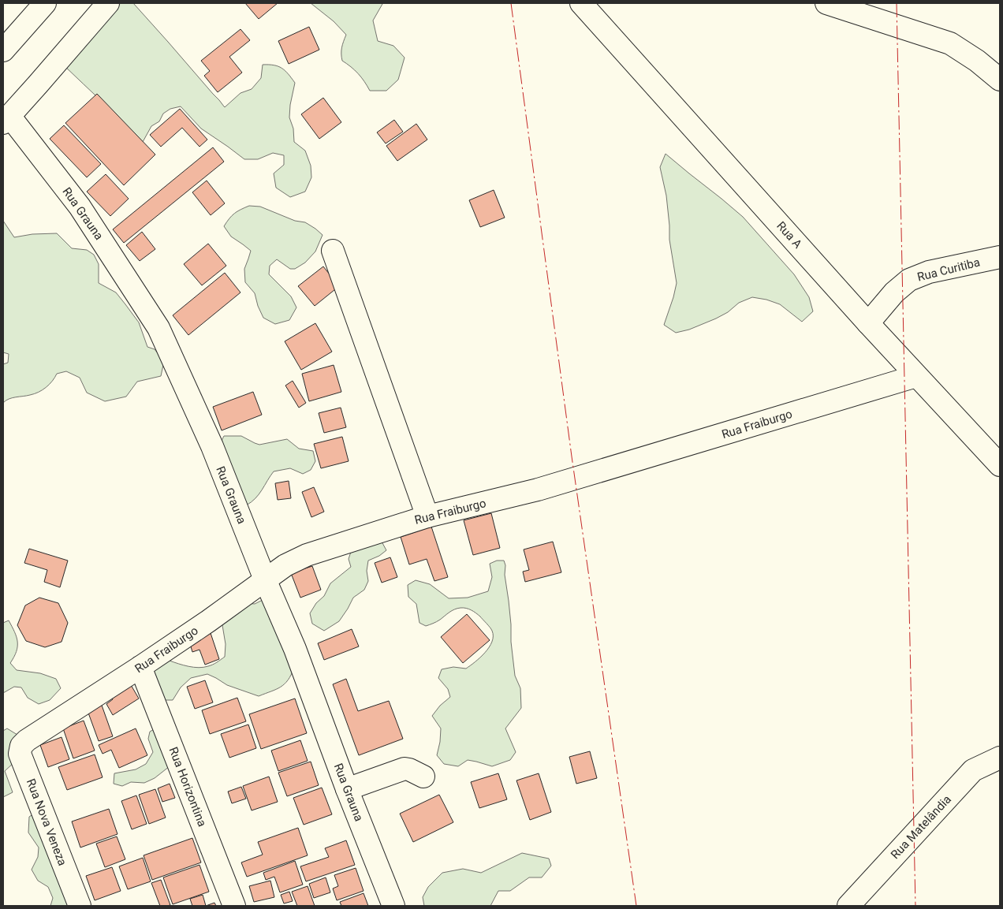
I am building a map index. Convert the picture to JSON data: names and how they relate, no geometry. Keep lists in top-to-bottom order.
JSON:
{
  "streets": {
    "street": [
      "Rua Grauna",
      "Rua A",
      "Rua Curitiba",
      "Rua Fraiburgo",
      "Rua Horizontina",
      "Rua Nova Veneza",
      "Rua Matelândia"
    ]
  },
  "crossings": [
    ["Rua Grauna", "Rua Fraiburgo"],
    ["Rua A", "Rua Curitiba"],
    ["Rua A", "Rua Fraiburgo"],
    ["Rua Fraiburgo", "Rua Horizontina"],
    ["Rua Fraiburgo", "Rua Nova Veneza"]
  ]
}
